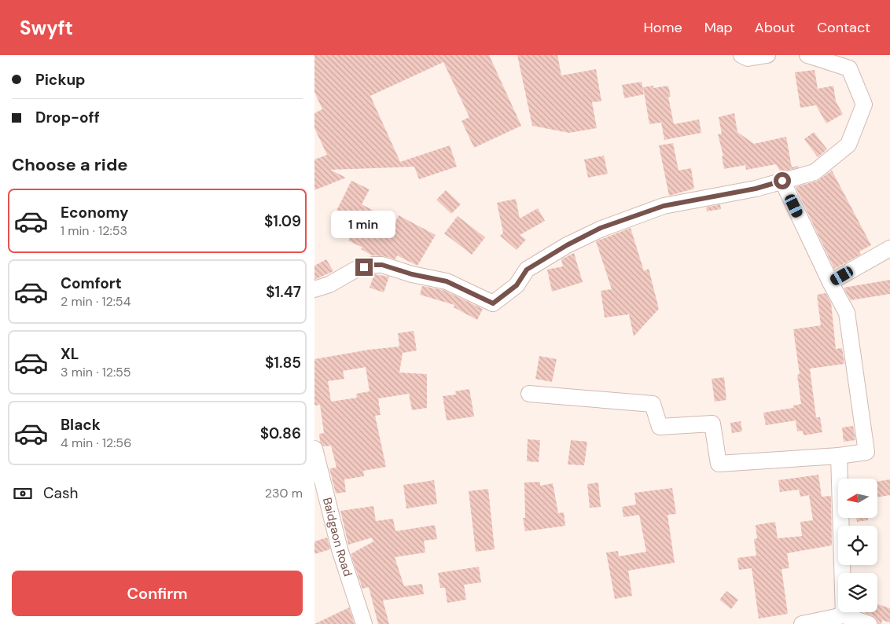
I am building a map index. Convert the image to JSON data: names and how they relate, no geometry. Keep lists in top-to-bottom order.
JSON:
{
  "streets": {
    "street": ["Baidgaon Road"]
  },
  "north": "left",
  "page": {
    "header": "Swyft",
    "nav": [
      "Home",
      "Map",
      "About",
      "Contact"
    ],
    "banner": ["Pickup", "Drop-off"],
    "heading": "Choose a ride",
    "list": [
      {
        "name": "Economy",
        "note": "1 min · 12:53",
        "value": "$1.09"
      },
      {
        "name": "Comfort",
        "note": "2 min · 12:54",
        "value": "$1.47"
      },
      {
        "name": "XL",
        "note": "3 min · 12:55",
        "value": "$1.85"
      },
      {
        "name": "Black",
        "note": "4 min · 12:56",
        "value": "$0.86"
      }
    ],
    "bubble": "1 min",
    "pay": ["Cash", "230 m"],
    "buttons": "Confirm"
  }
}
